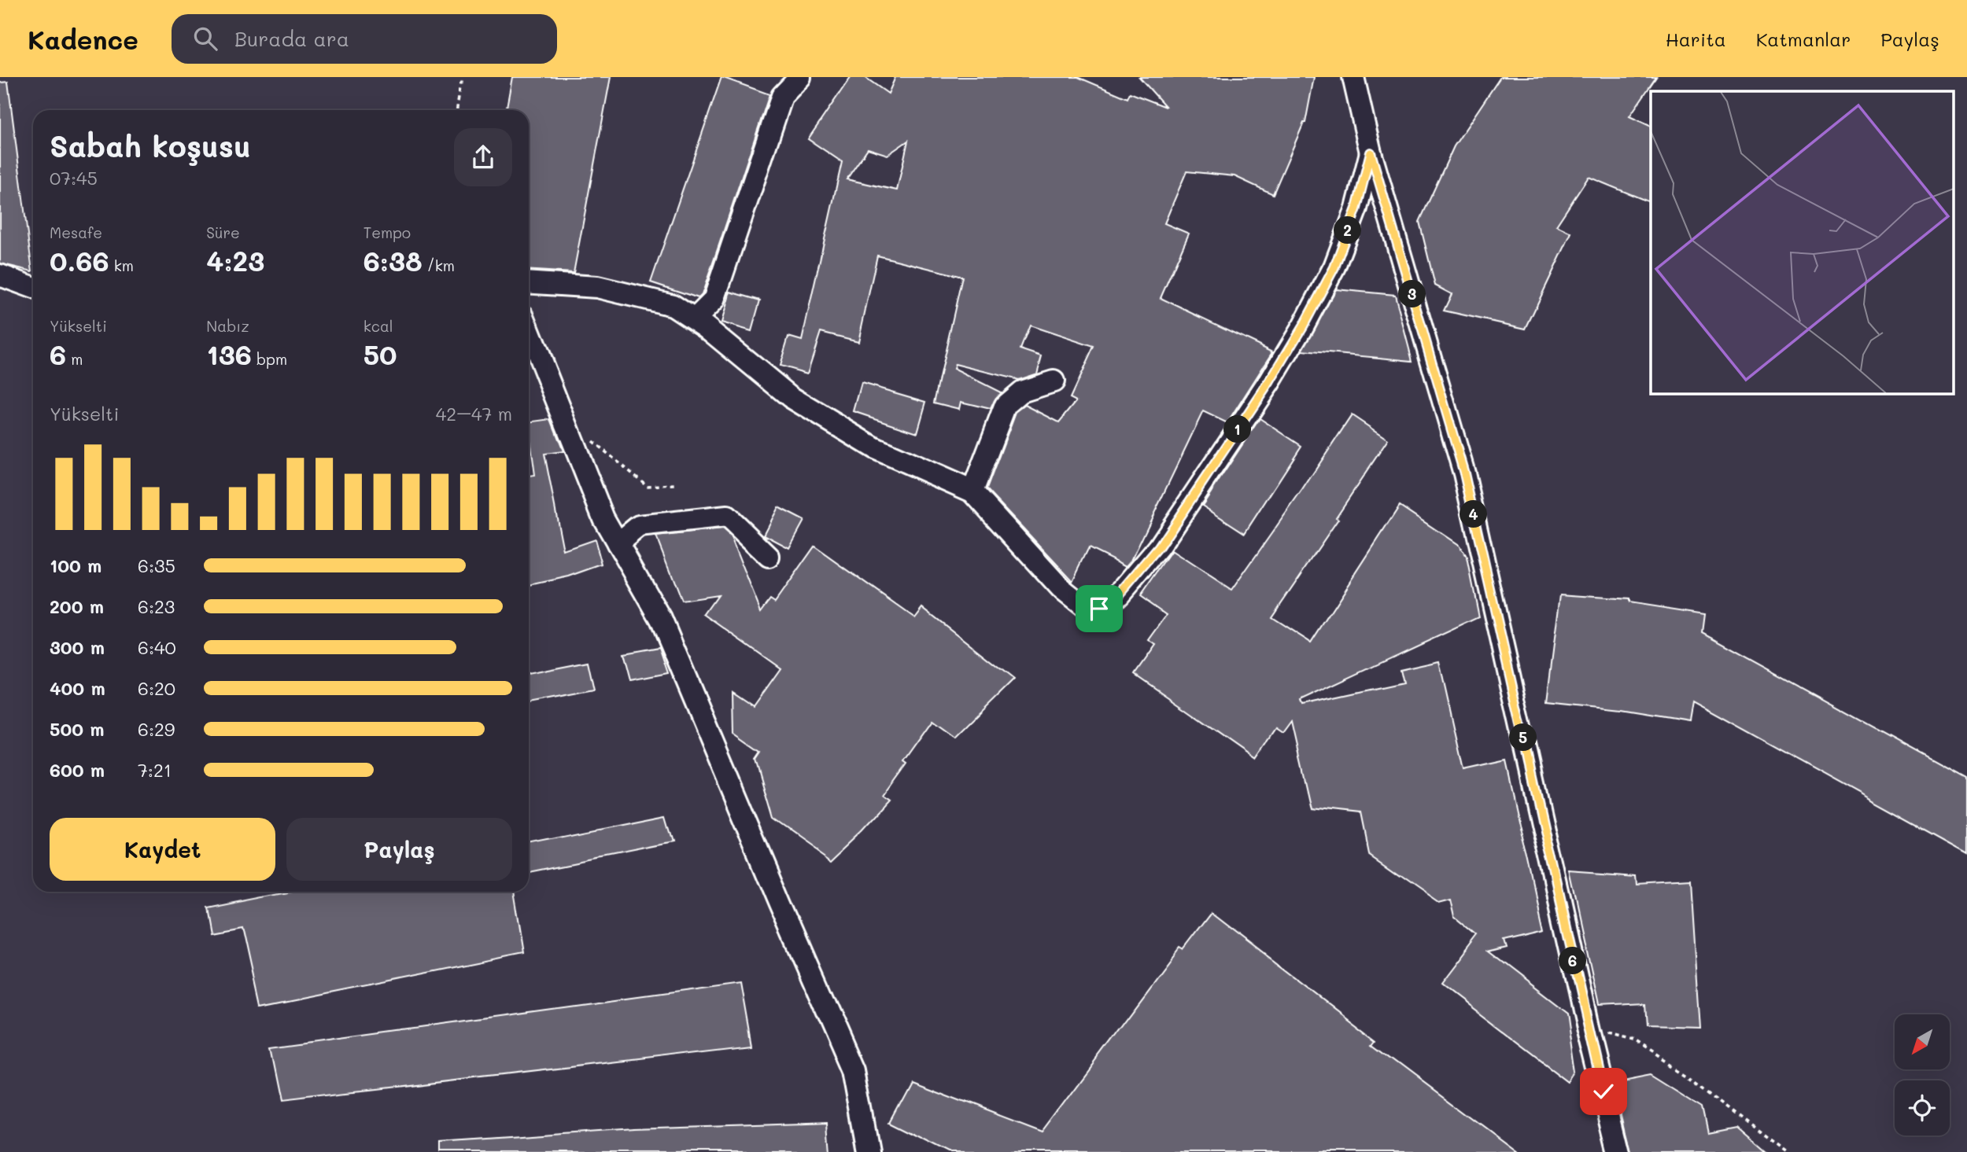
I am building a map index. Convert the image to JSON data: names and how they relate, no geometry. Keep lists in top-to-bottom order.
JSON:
{
  "north": "bottom left",
  "page": {
    "header": "Kadence",
    "search": "Burada ara",
    "nav": ["Harita", "Katmanlar", "Paylaş"],
    "heading": ["Sabah koşusu", "07:45"],
    "stats": [
      ["Mesafe", "0.66 km"],
      ["Süre", "4:23"],
      ["Tempo", "6:38 /km"],
      ["Yükselti", "6 m"],
      ["Nabız", "136 bpm"],
      ["kcal", "50"]
    ],
    "pins": [
      "2",
      "3",
      "1",
      "4",
      "5",
      "6"
    ],
    "chart": ["Yükselti", "42–47 m"],
    "list": [
      {
        "name": "100 m",
        "note": "6:35"
      },
      {
        "name": "200 m",
        "note": "6:23"
      },
      {
        "name": "300 m",
        "note": "6:40"
      },
      {
        "name": "400 m",
        "note": "6:20"
      },
      {
        "name": "500 m",
        "note": "6:29"
      },
      {
        "name": "600 m",
        "note": "7:21"
      }
    ],
    "buttons": ["Kaydet", "Paylaş"]
  }
}
